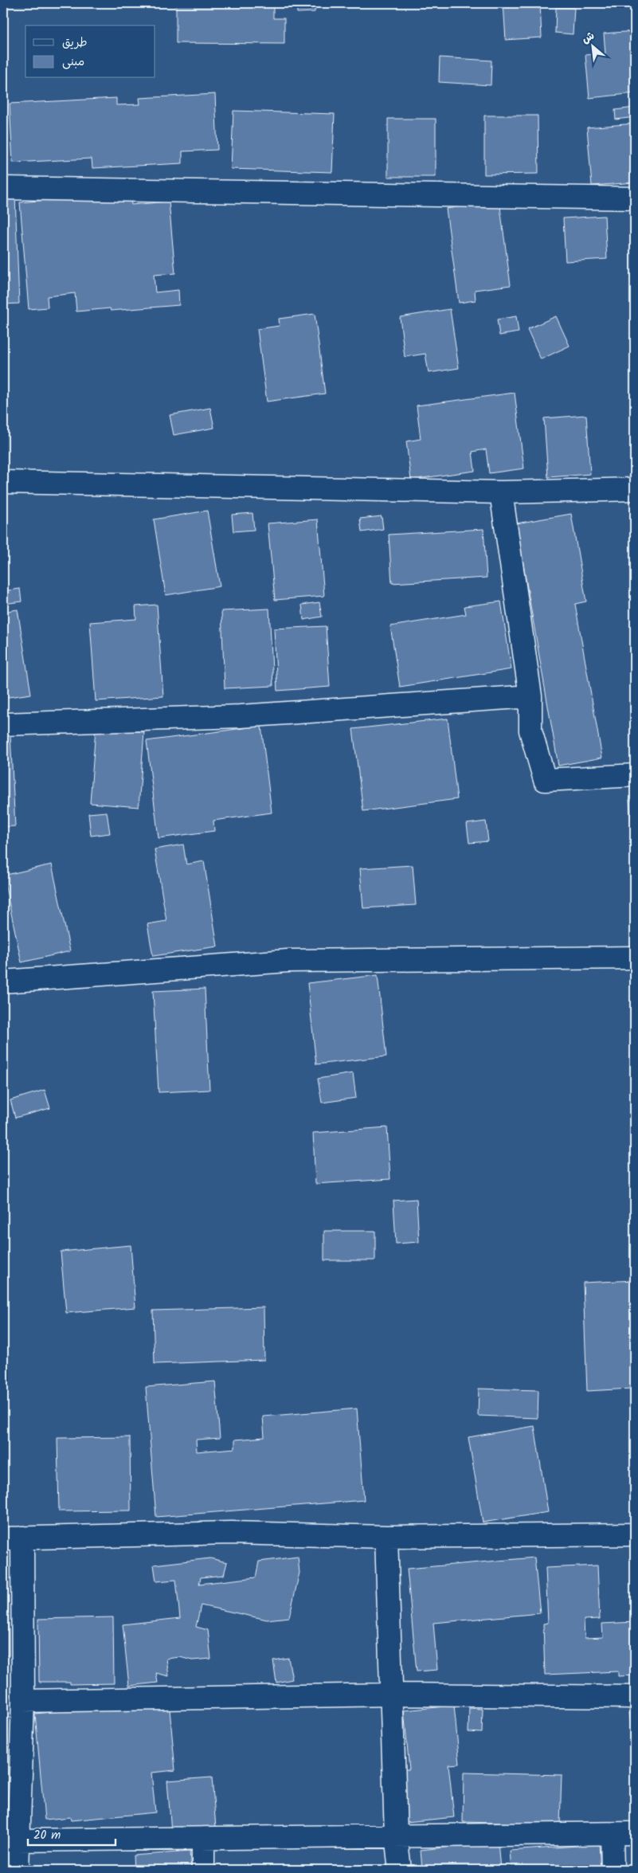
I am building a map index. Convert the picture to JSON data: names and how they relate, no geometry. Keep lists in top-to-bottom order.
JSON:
{
  "legend": ["طريق", "مبنى"],
  "scale_bar": "20 m",
  "north": "top left"
}
